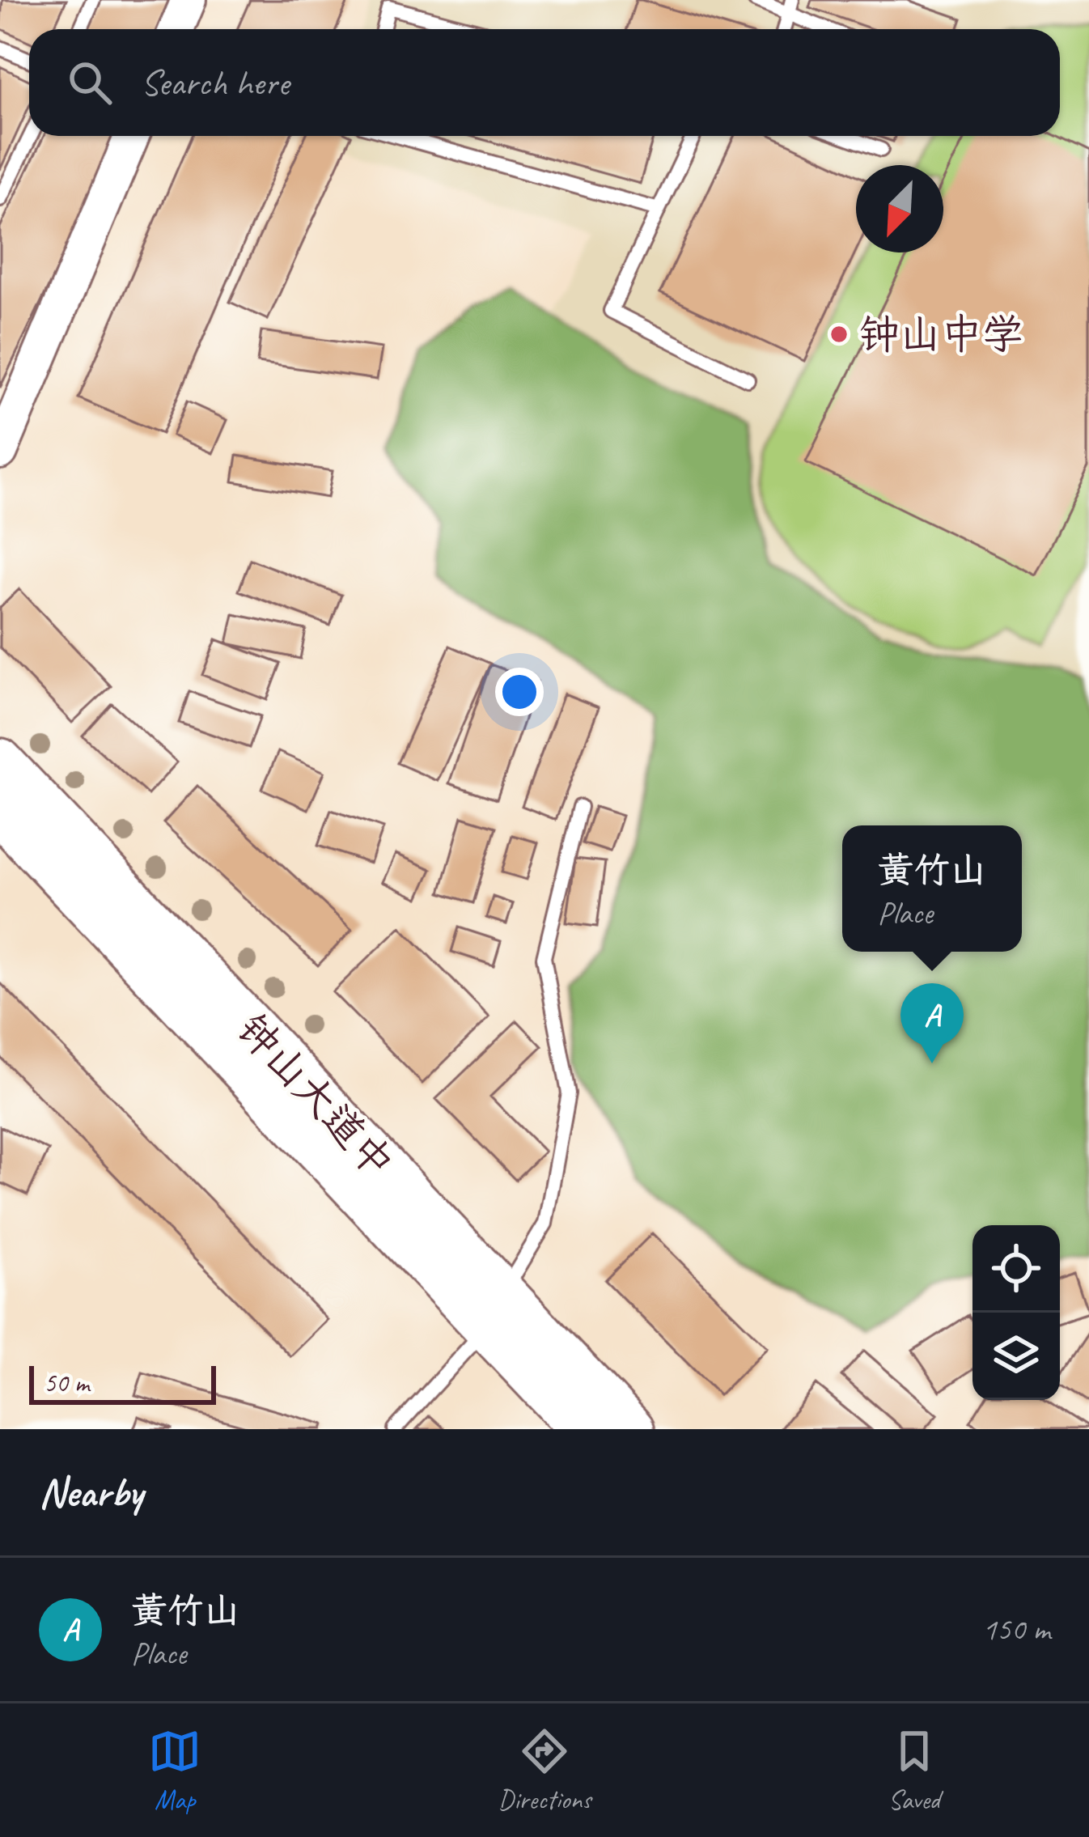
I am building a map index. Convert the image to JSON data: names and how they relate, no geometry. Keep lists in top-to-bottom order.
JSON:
{
  "streets": {
    "highway": ["钟山大道中"]
  },
  "places": ["钟山中学"],
  "scale_bar": "50 m",
  "north": "bottom left",
  "page": {
    "search": "Search here",
    "popup": ["黄竹山", "Place"],
    "pins": "A",
    "scale": "50 m",
    "heading": "Nearby",
    "list": [
      {
        "mark": "A",
        "name": "黄竹山",
        "note": "Place",
        "value": "150 m"
      }
    ],
    "nav": ["Map", "Directions", "Saved"]
  }
}
